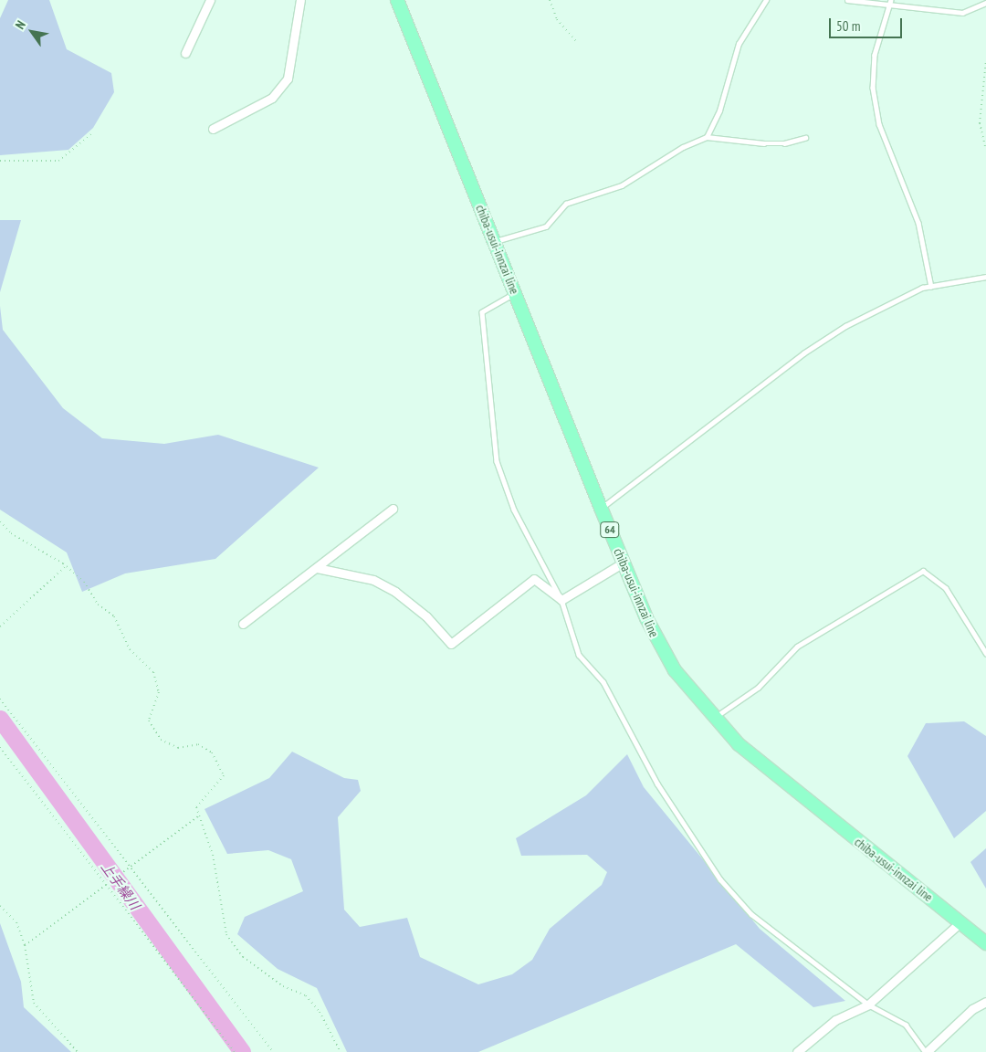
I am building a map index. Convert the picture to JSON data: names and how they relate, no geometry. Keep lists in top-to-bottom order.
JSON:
{
  "streets": {
    "main road": ["chiba-usui-innzai line", "64"]
  },
  "water": ["上手繰川"],
  "scale_bar": "50 m",
  "north": "top left"
}
